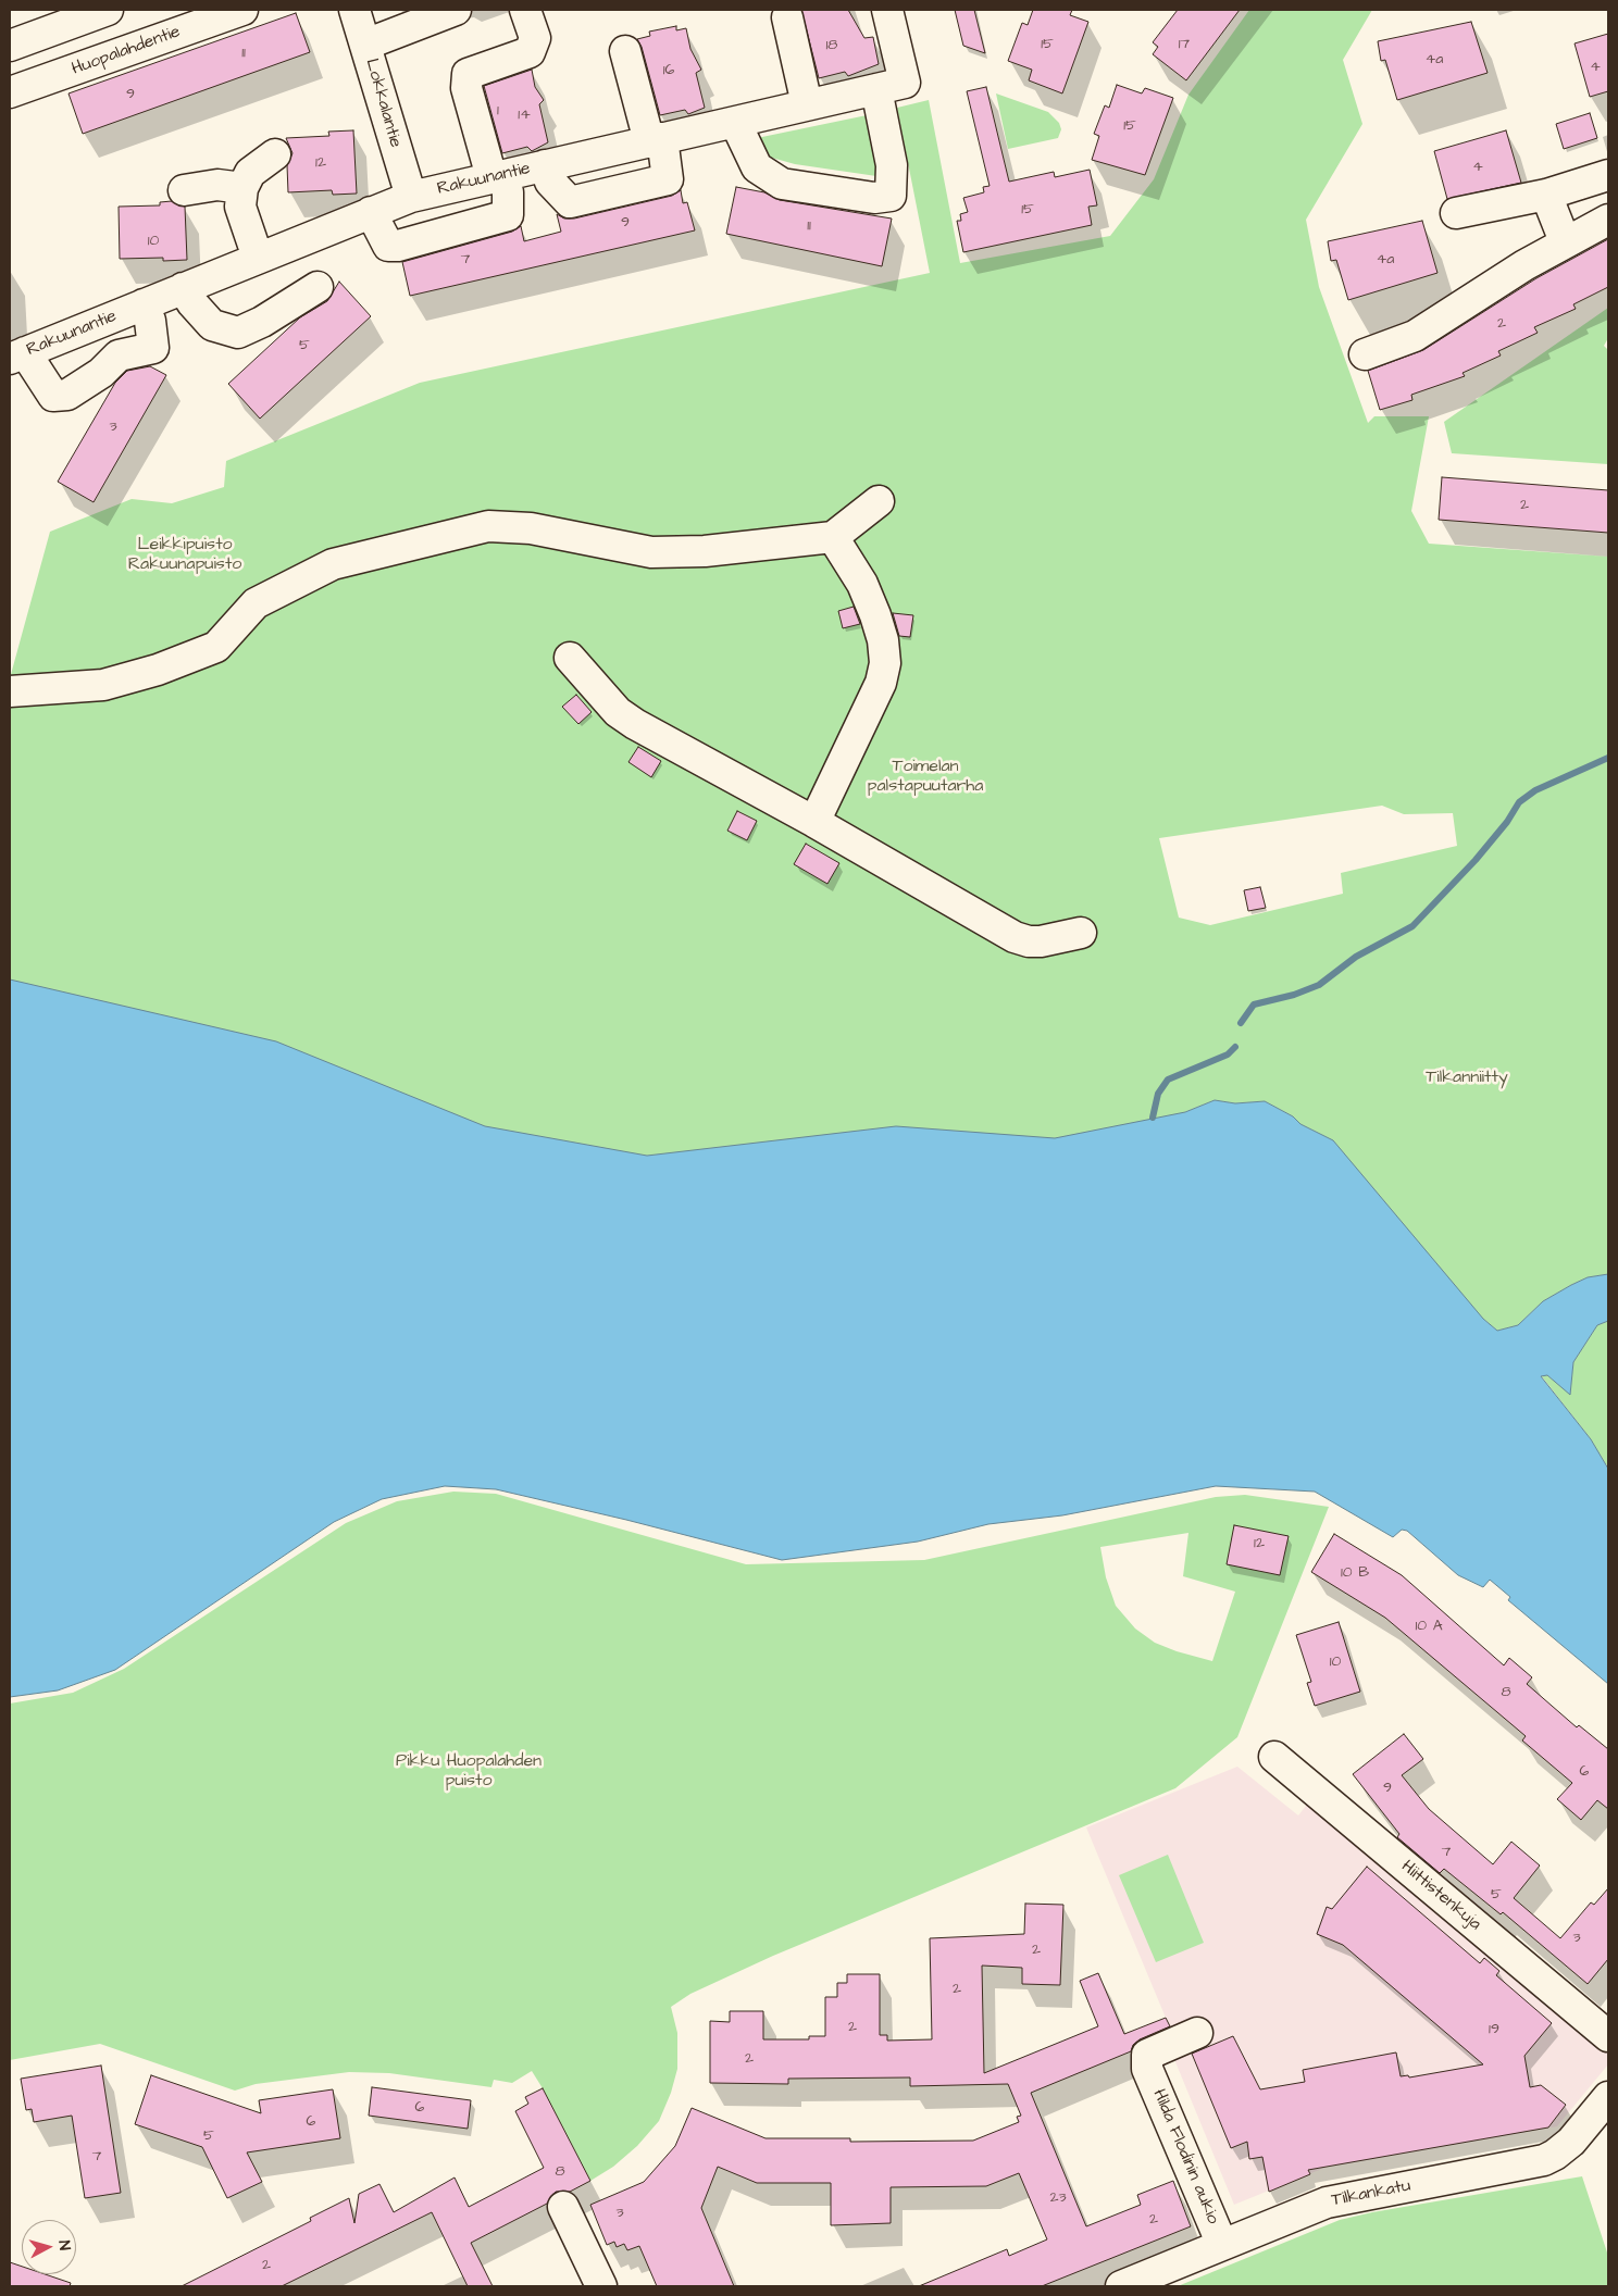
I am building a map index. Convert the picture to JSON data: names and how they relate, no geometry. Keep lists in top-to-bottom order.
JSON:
{
  "streets": {
    "street": [
      "Huopalahdentie",
      "Lokkalantie",
      "Rakuunantie",
      "Hiittistenkuja",
      "Hilda Flodinin aukio",
      "Tilkankatu"
    ]
  },
  "crossings": [
    ["Lokkalantie", "Rakuunantie"],
    ["Hilda Flodinin aukio", "Tilkankatu"]
  ],
  "parks": [
    "Leikkipuisto Rakuunapuisto",
    "Toimelan palstapuutarha",
    "Tilkanniitty",
    "Pikku Huopalahden puisto"
  ],
  "house_numbers": [
    "15",
    "17",
    "18",
    "11",
    "4a",
    "4",
    "16",
    "9",
    "1",
    "14",
    "15",
    "12",
    "4",
    "15",
    "9",
    "11",
    "10",
    "7",
    "4a",
    "2",
    "5",
    "3",
    "2",
    "12",
    "10 B",
    "10 A",
    "10",
    "8",
    "6",
    "9",
    "7",
    "5",
    "3",
    "2",
    "2",
    "2",
    "19",
    "2",
    "6",
    "6",
    "5",
    "7",
    "8",
    "23",
    "3",
    "2",
    "2"
  ],
  "north": "right"
}
